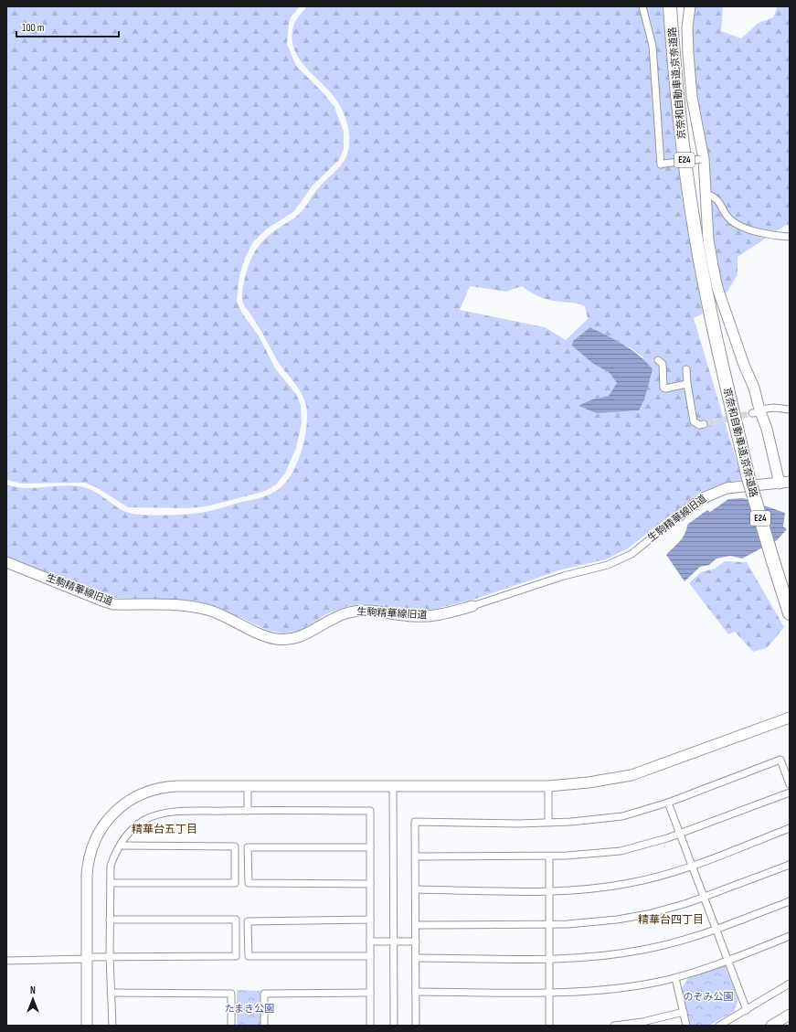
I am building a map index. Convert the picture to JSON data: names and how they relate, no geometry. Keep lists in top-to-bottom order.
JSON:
{
  "streets": {
    "highway": ["京奈和自動車道;京奈道路", "E24"],
    "street": ["生駒精華線旧道"]
  },
  "districts": ["精華台五丁目", "精華台四丁目"],
  "parks": ["のぞみ公園", "たまき公園"],
  "scale_bar": "100 m",
  "north": "top"
}
